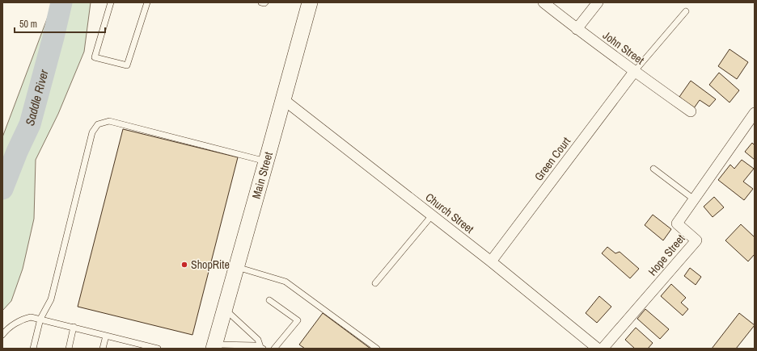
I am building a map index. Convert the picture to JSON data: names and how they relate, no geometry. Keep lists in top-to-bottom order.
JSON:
{
  "streets": {
    "main road": ["Main Street"],
    "street": [
      "John Street",
      "Green Court",
      "Church Street",
      "Hope Street"
    ]
  },
  "crossings": [
    ["John Street", "Green Court"],
    ["Green Court", "Church Street"],
    ["Main Street", "Church Street"]
  ],
  "water": ["Saddle River"],
  "places": ["ShopRite"],
  "scale_bar": "50 m"
}
